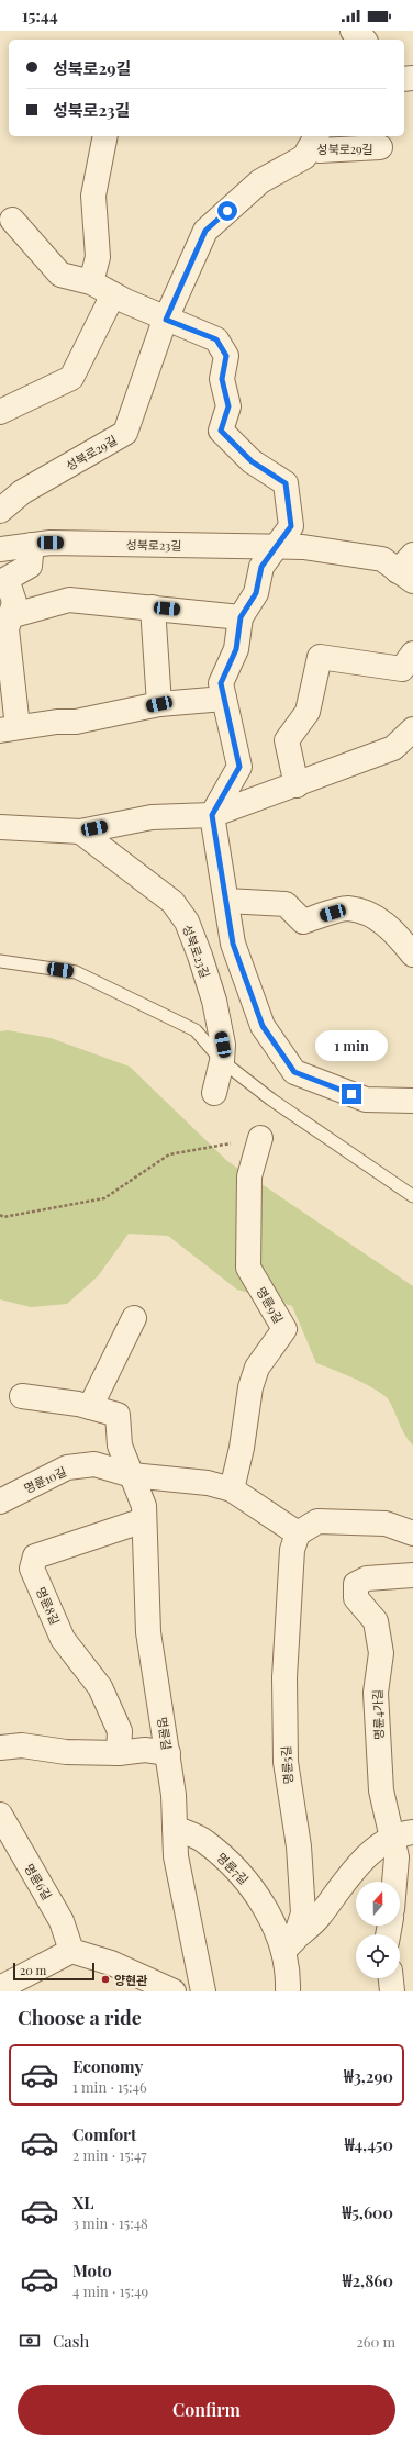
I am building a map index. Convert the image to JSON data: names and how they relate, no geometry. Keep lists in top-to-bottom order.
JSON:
{
  "streets": {
    "street": [
      "성북로29길",
      "성북로23길",
      "명륜9길",
      "명륜10길",
      "명륜8길",
      "명륜4가길",
      "명륜길",
      "명륜5길",
      "명륜7길",
      "명륜6길"
    ]
  },
  "crossings": [
    ["명륜10길", "명륜길"],
    ["명륜8길", "명륜길"],
    ["명륜길", "명륜7길"],
    ["명륜5길", "명륜7길"]
  ],
  "places": ["양현관"],
  "scale_bar": "20 m",
  "north": "top",
  "page": {
    "status": "15:44",
    "banner": ["성북로29길", "성북로23길"],
    "bubble": "1 min",
    "scale": "20 m",
    "heading": "Choose a ride",
    "list": [
      {
        "name": "Economy",
        "note": "1 min · 15:46",
        "value": "₩3,290"
      },
      {
        "name": "Comfort",
        "note": "2 min · 15:47",
        "value": "₩4,450"
      },
      {
        "name": "XL",
        "note": "3 min · 15:48",
        "value": "₩5,600"
      },
      {
        "name": "Moto",
        "note": "4 min · 15:49",
        "value": "₩2,860"
      }
    ],
    "pay": ["Cash", "260 m"],
    "buttons": "Confirm"
  }
}
